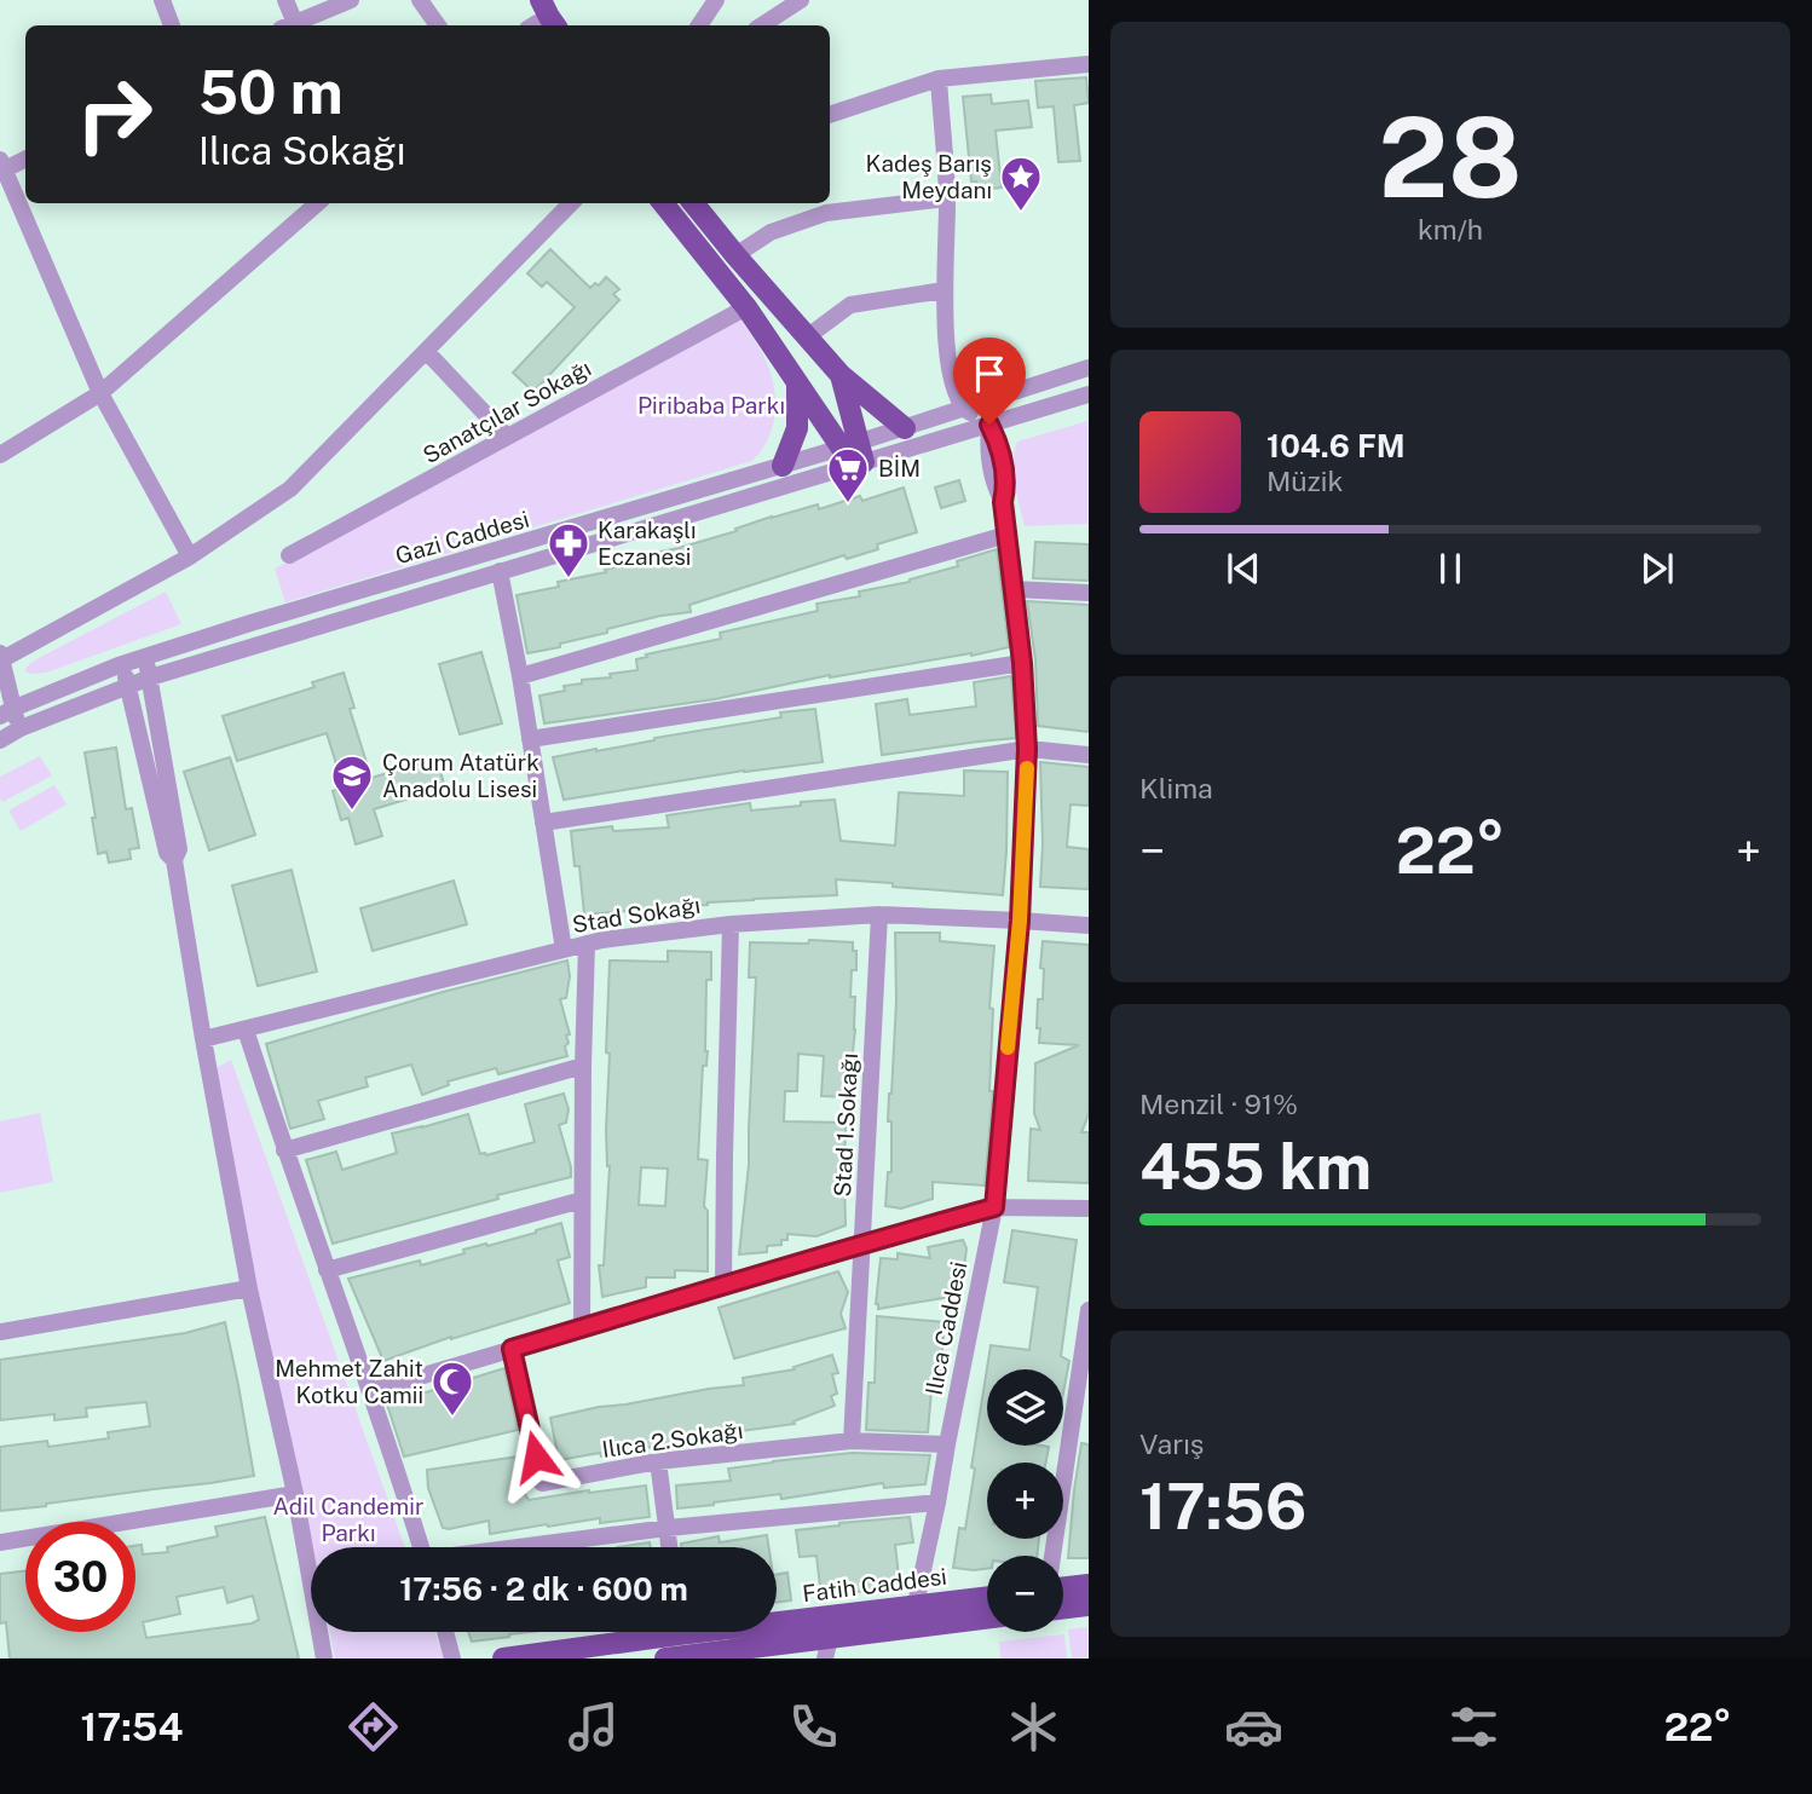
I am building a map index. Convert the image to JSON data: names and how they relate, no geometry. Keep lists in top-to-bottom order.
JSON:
{
  "streets": {
    "main road": ["Fatih Caddesi"],
    "street": [
      "Sanatçılar Sokağı",
      "Gazi Caddesi",
      "Stad Sokağı",
      "Stad 1.Sokağı",
      "Ilıca Caddesi",
      "Ilıca 2.Sokağı"
    ]
  },
  "crossings": [
    ["Gazi Caddesi", "Ilıca Caddesi"],
    ["Stad Sokağı", "Stad 1.Sokağı"],
    ["Stad Sokağı", "Ilıca Caddesi"],
    ["Stad 1.Sokağı", "Ilıca 2.Sokağı"],
    ["Ilıca Caddesi", "Ilıca 2.Sokağı"],
    ["Ilıca Caddesi", "Fatih Caddesi"]
  ],
  "parks": ["Piribaba Parkı", "Adil Candemir Parkı"],
  "places": {
    "place": ["Kadeş Barış Meydanı"],
    "supermarket": ["BİM"],
    "pharmacy": ["Karakaşlı Eczanesi"],
    "school or university": ["Çorum Atatürk Anadolu Lisesi"],
    "mosque": ["Mehmet Zahit Kotku Camii"]
  },
  "page": {
    "tile": [
      ["28", "km/h"],
      "Klima",
      ["Menzil · 91%", "455 km"],
      ["Varış", "17:56"]
    ],
    "turn": ["50 m", "Ilıca Sokağı"],
    "song": ["104.6 FM", "Müzik"],
    "heat": ["−", "22°", "+"],
    "map_buttons": ["+", "−"],
    "limit": "30",
    "trip": "17:56 · 2 dk · 600 m",
    "tabs": ["17:54", "22°"]
  }
}
